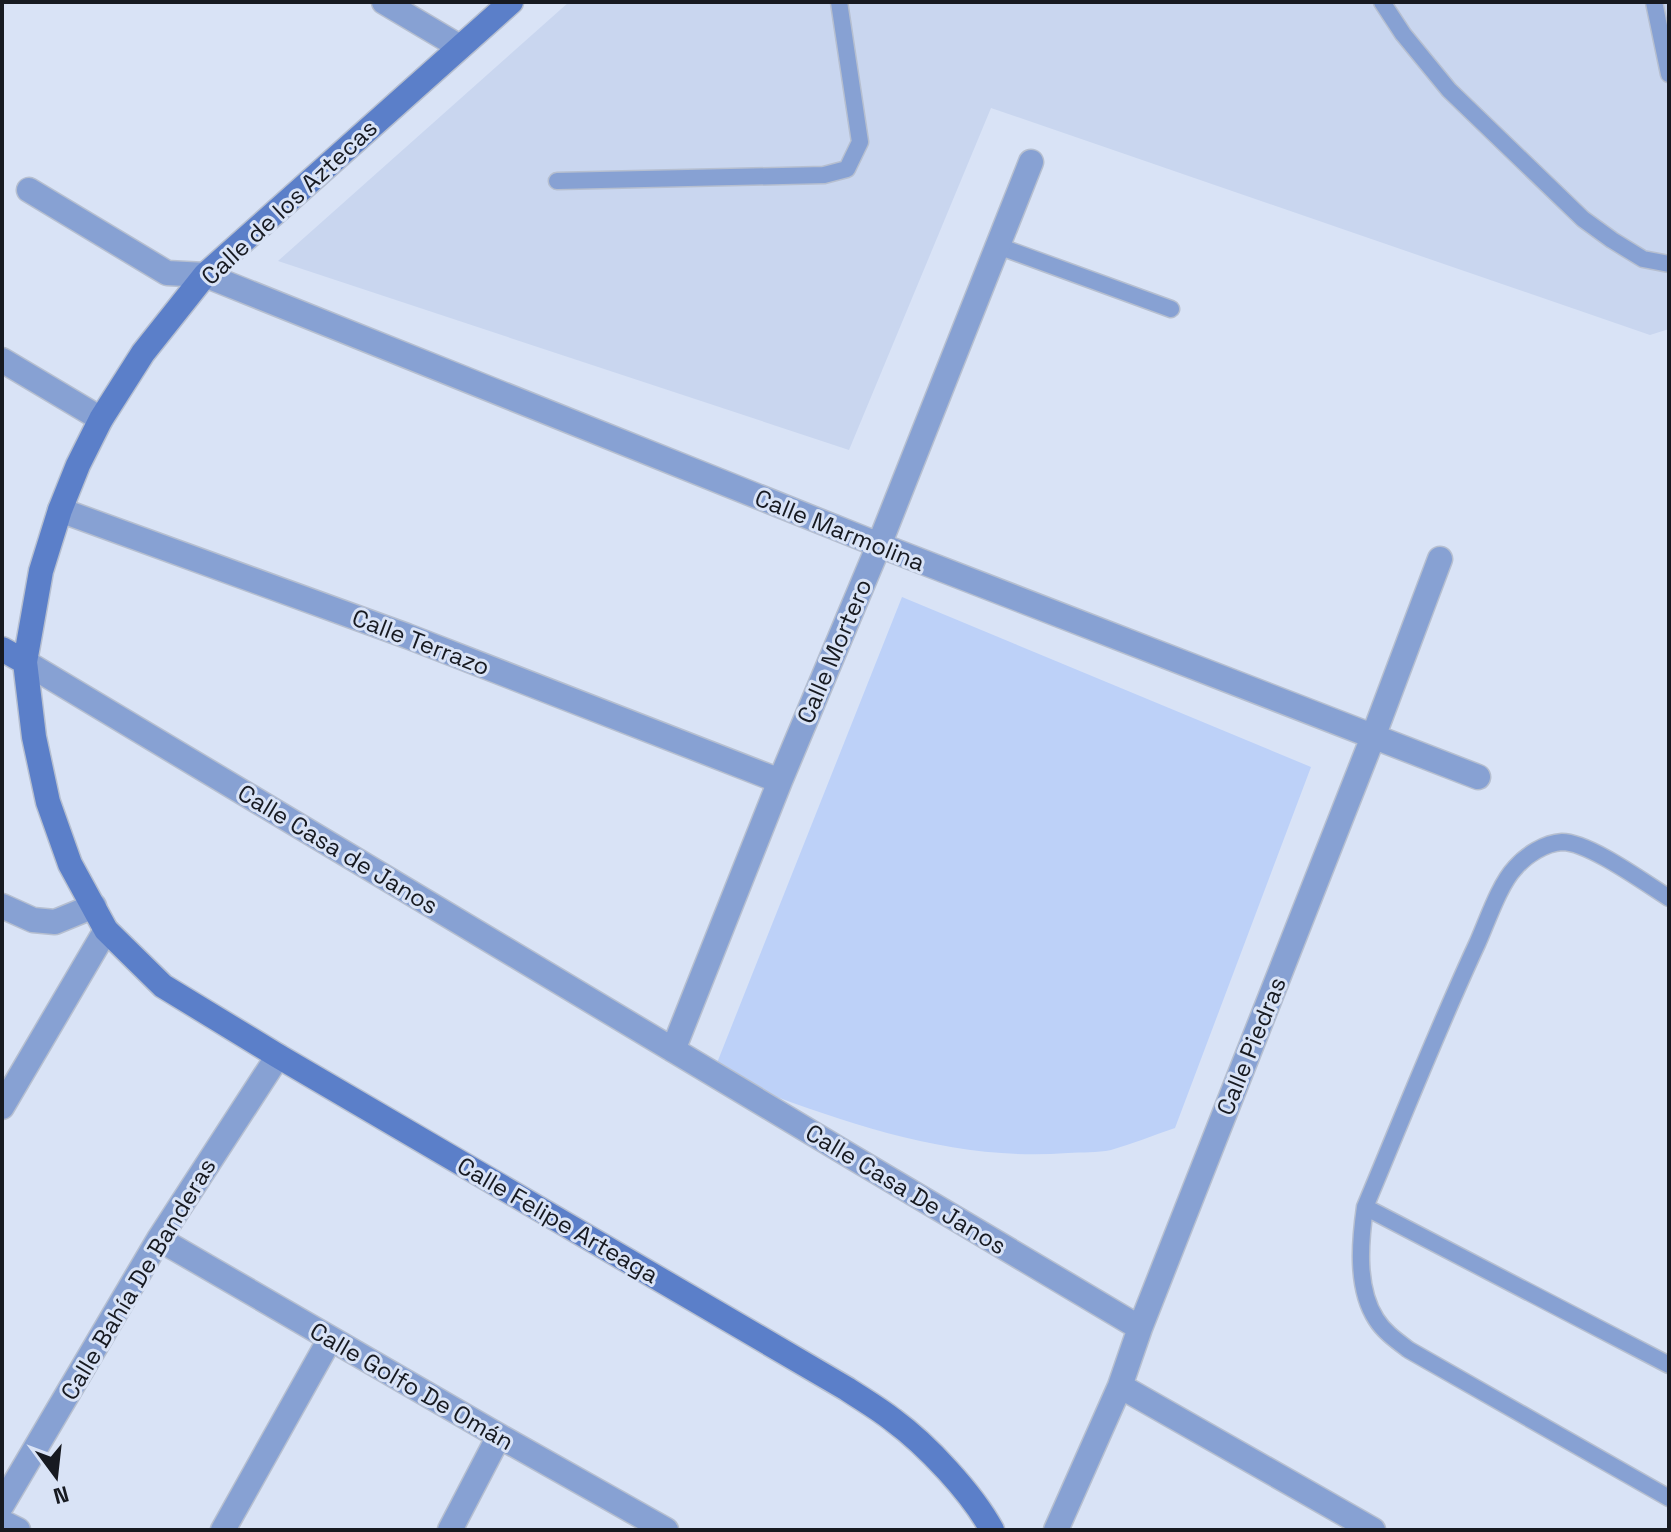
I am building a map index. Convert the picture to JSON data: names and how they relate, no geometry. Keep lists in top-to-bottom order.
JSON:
{
  "streets": {
    "main road": ["Calle de los Aztecas", "Calle Casa de Janos", "Calle Felipe Arteaga"],
    "street": [
      "Calle Marmolina",
      "Calle Terrazo",
      "Calle Mortero",
      "Calle Piedras",
      "Calle Casa De Janos",
      "Calle Bahía De Banderas",
      "Calle Golfo De Omán"
    ]
  },
  "crossings": [
    ["Calle de los Aztecas", "Calle Marmolina"],
    ["Calle de los Aztecas", "Calle Terrazo"],
    ["Calle de los Aztecas", "Calle Casa de Janos"],
    ["Calle de los Aztecas", "Calle Felipe Arteaga"],
    ["Calle Marmolina", "Calle Mortero"],
    ["Calle Marmolina", "Calle Piedras"],
    ["Calle Terrazo", "Calle Mortero"],
    ["Calle Mortero", "Calle Casa de Janos"],
    ["Calle Mortero", "Calle Casa De Janos"],
    ["Calle Casa de Janos", "Calle Casa De Janos"],
    ["Calle Piedras", "Calle Casa De Janos"],
    ["Calle Felipe Arteaga", "Calle Bahía De Banderas"],
    ["Calle Bahía De Banderas", "Calle Golfo De Omán"]
  ],
  "north": "bottom"
}
